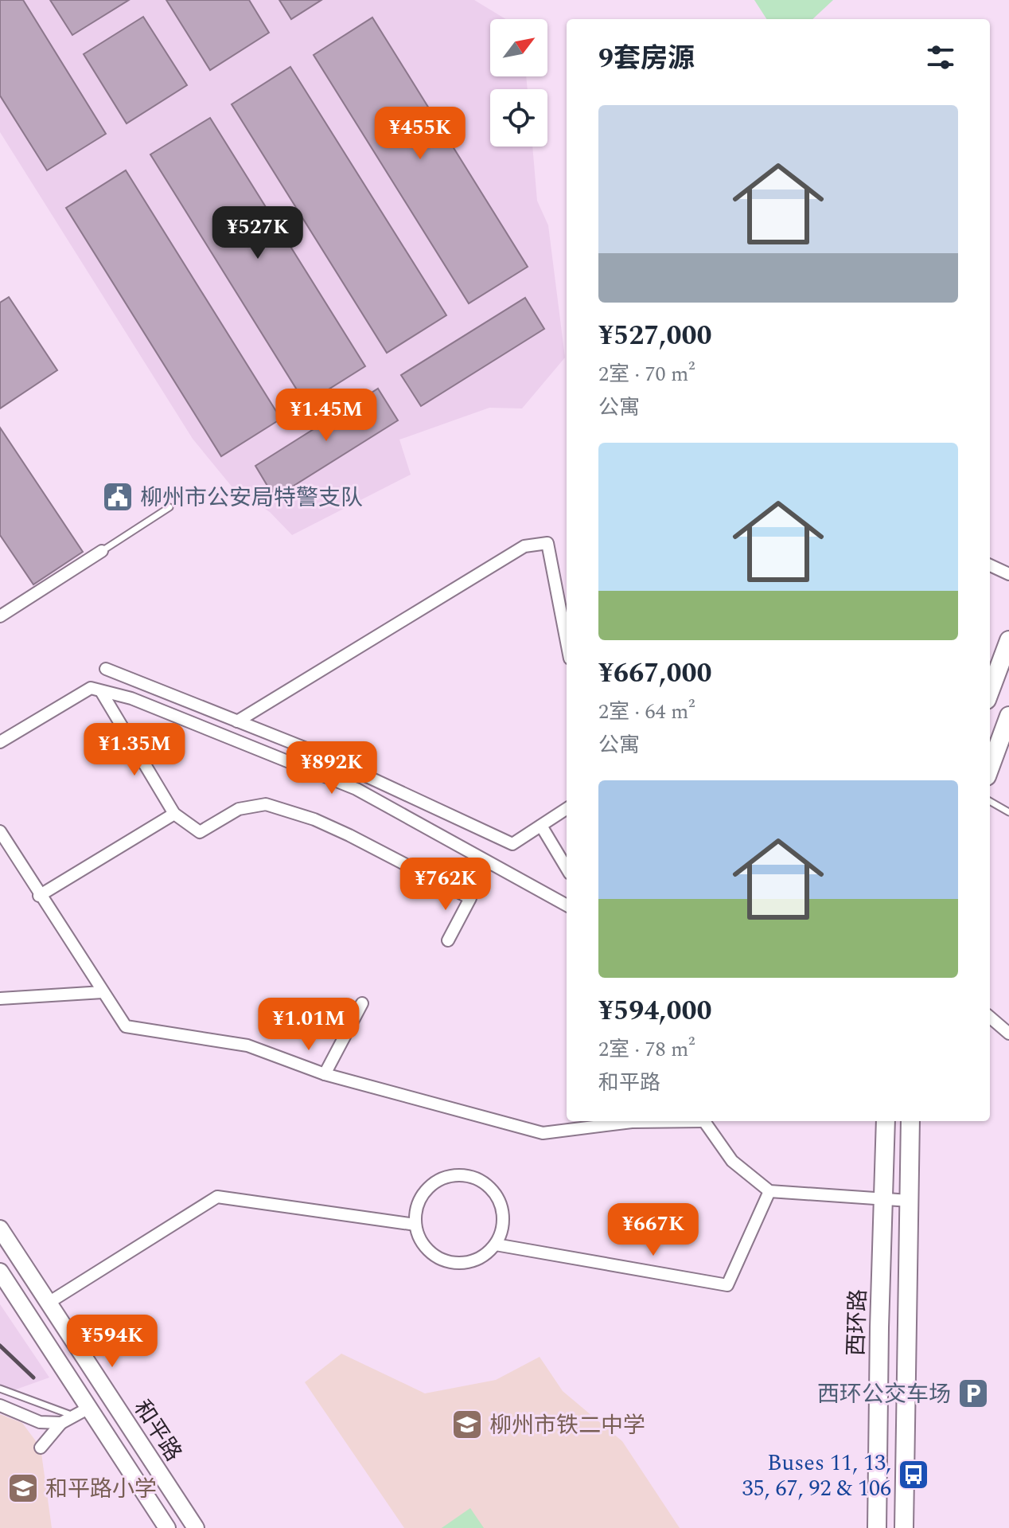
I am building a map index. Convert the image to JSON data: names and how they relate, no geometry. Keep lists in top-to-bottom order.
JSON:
{
  "streets": {
    "main road": ["西环路", "和平路"]
  },
  "places": {
    "public building": ["柳州市公安局特警支队"],
    "parking": ["西环公交车场"],
    "school or university": ["柳州市铁二中学", "和平路小学"],
    "bus stop": ["Buses 11, 13, 35, 67, 92 & 106"]
  },
  "north": "top right",
  "page": {
    "heading": "9套房源",
    "list": [
      {
        "name": "¥527,000",
        "note": "2室 · 70 m² · 公寓"
      },
      {
        "name": "¥667,000",
        "note": "2室 · 64 m² · 公寓"
      },
      {
        "name": "¥594,000",
        "note": "2室 · 78 m² · 和平路"
      }
    ],
    "price": [
      "¥455K",
      "¥527K",
      "¥1.45M",
      "¥1.35M",
      "¥892K",
      "¥762K",
      "¥1.01M",
      "¥667K",
      "¥594K"
    ]
  }
}
